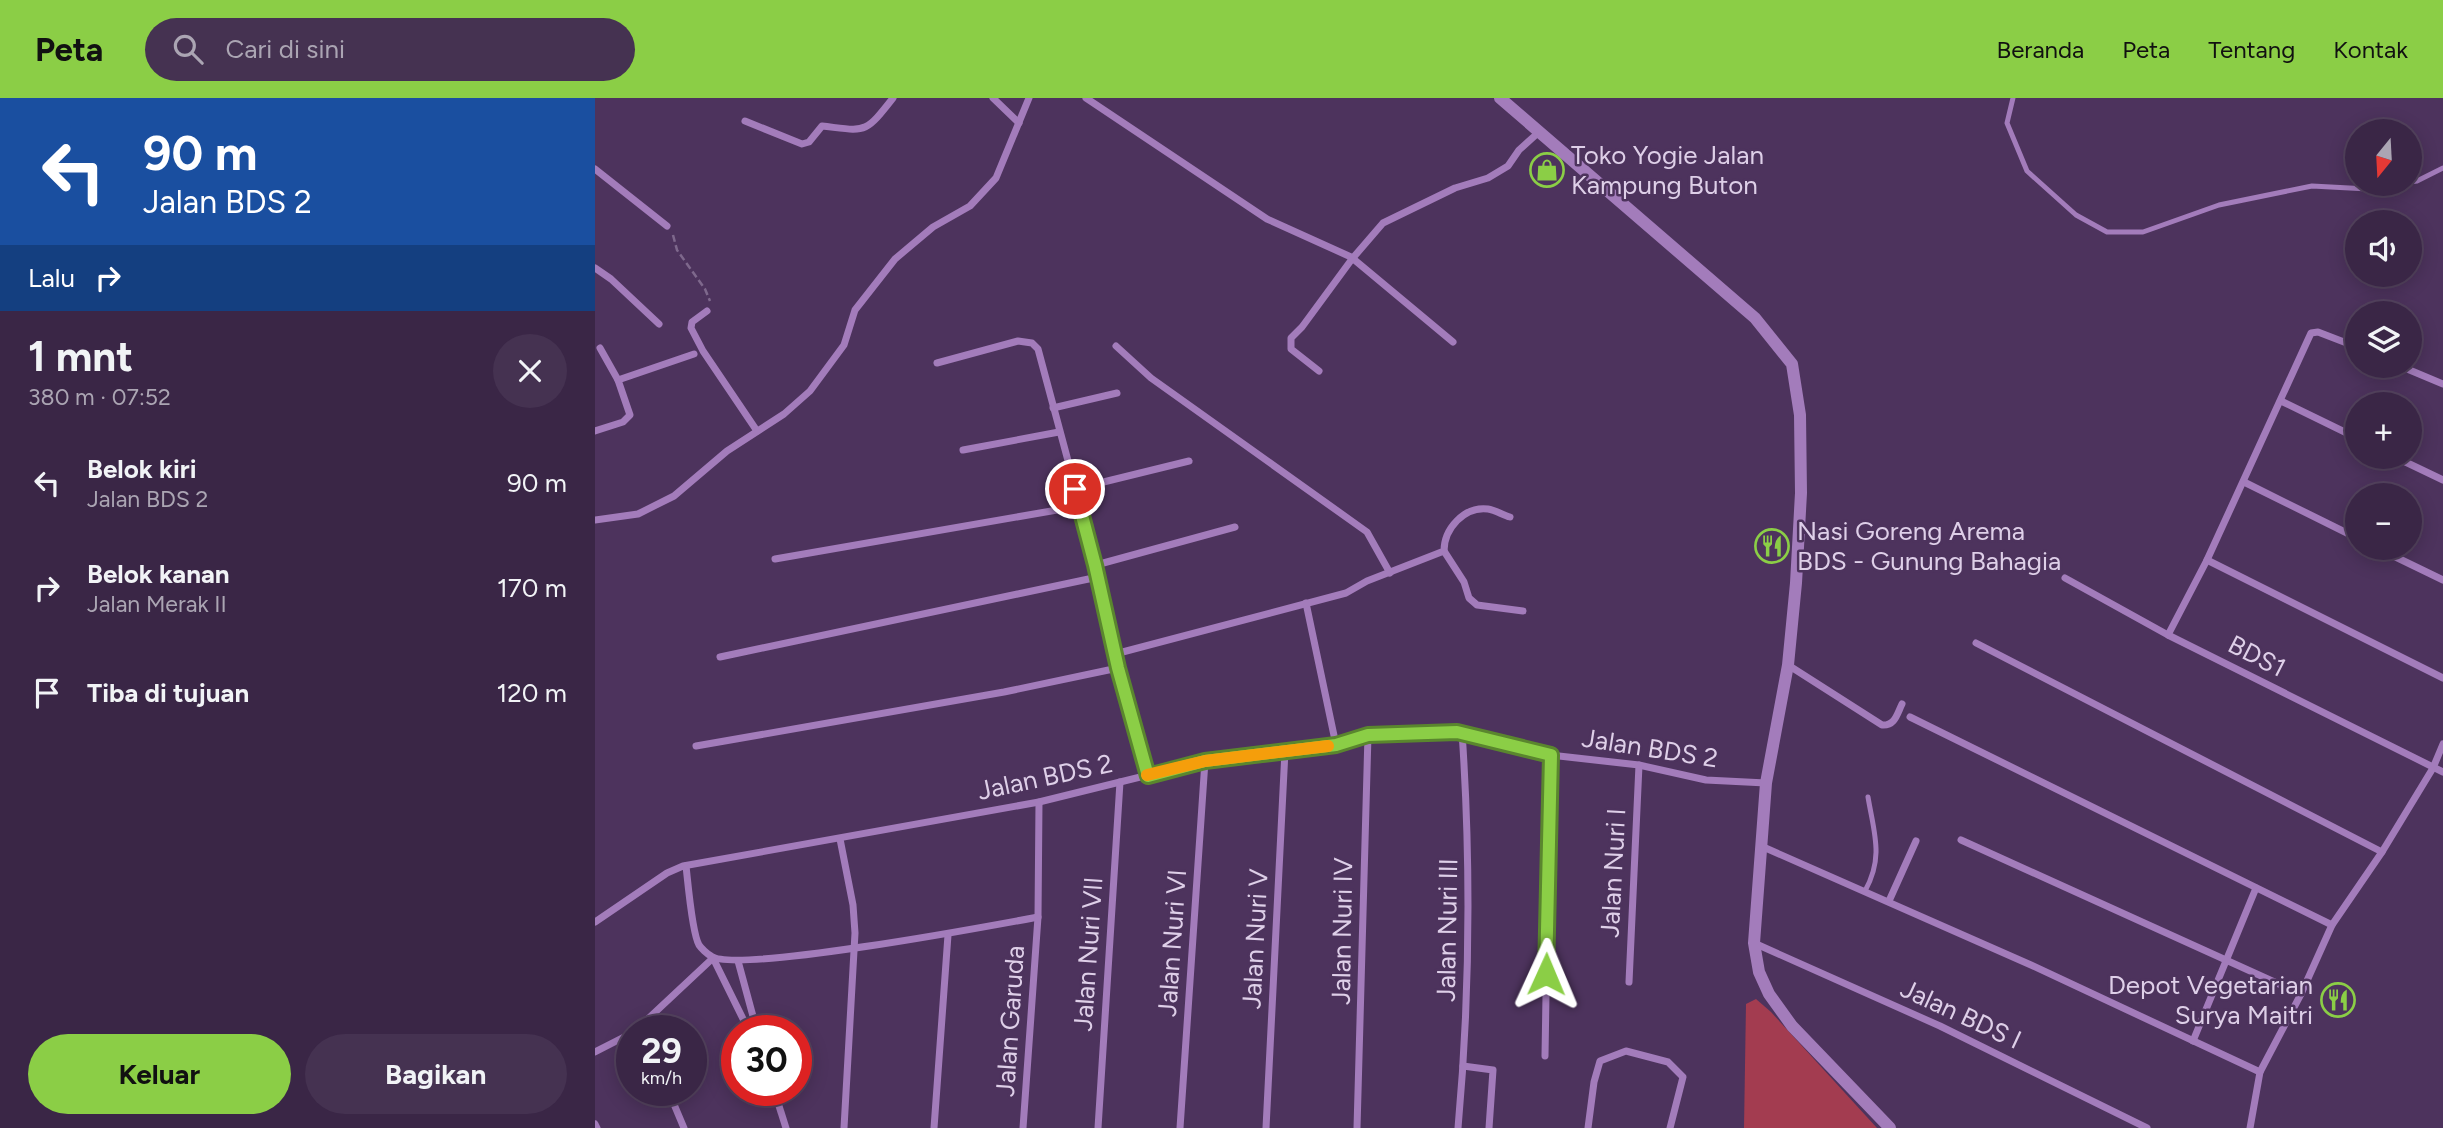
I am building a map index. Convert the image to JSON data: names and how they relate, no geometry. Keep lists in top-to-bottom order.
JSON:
{
  "streets": {
    "street": [
      "BDS1",
      "Jalan BDS 2",
      "Jalan Nuri I",
      "Jalan Nuri III",
      "Jalan Nuri IV",
      "Jalan Nuri V",
      "Jalan Nuri VI",
      "Jalan Nuri VII",
      "Jalan BDS I",
      "Jalan Garuda"
    ]
  },
  "crossings": [
    ["Jalan BDS 2", "Jalan Nuri I"],
    ["Jalan BDS 2", "Jalan Nuri III"],
    ["Jalan BDS 2", "Jalan Nuri IV"],
    ["Jalan BDS 2", "Jalan Nuri V"],
    ["Jalan BDS 2", "Jalan Nuri VI"],
    ["Jalan BDS 2", "Jalan Nuri VII"],
    ["Jalan BDS 2", "Jalan Garuda"]
  ],
  "places": {
    "shop": ["Toko Yogie Jalan Kampung Buton"],
    "restaurant": ["Nasi Goreng Arema BDS - Gunung Bahagia", "Depot Vegetarian Surya Maitri"]
  },
  "north": "bottom",
  "page": {
    "header": "Peta",
    "search": "Cari di sini",
    "nav": [
      "Beranda",
      "Peta",
      "Tentang",
      "Kontak"
    ],
    "turn": ["90 m", "Jalan BDS 2"],
    "map_buttons": ["+", "−"],
    "then": "Lalu",
    "heading": ["1 mnt", "380 m · 07:52"],
    "list": [
      {
        "name": "Belok kiri",
        "note": "Jalan BDS 2",
        "value": "90 m"
      },
      {
        "name": "Belok kanan",
        "note": "Jalan Merak II",
        "value": "170 m"
      },
      {
        "name": "Tiba di tujuan",
        "value": "120 m"
      }
    ],
    "speed": "29 km/h",
    "limit": "30",
    "buttons": ["Keluar", "Bagikan"]
  }
}
